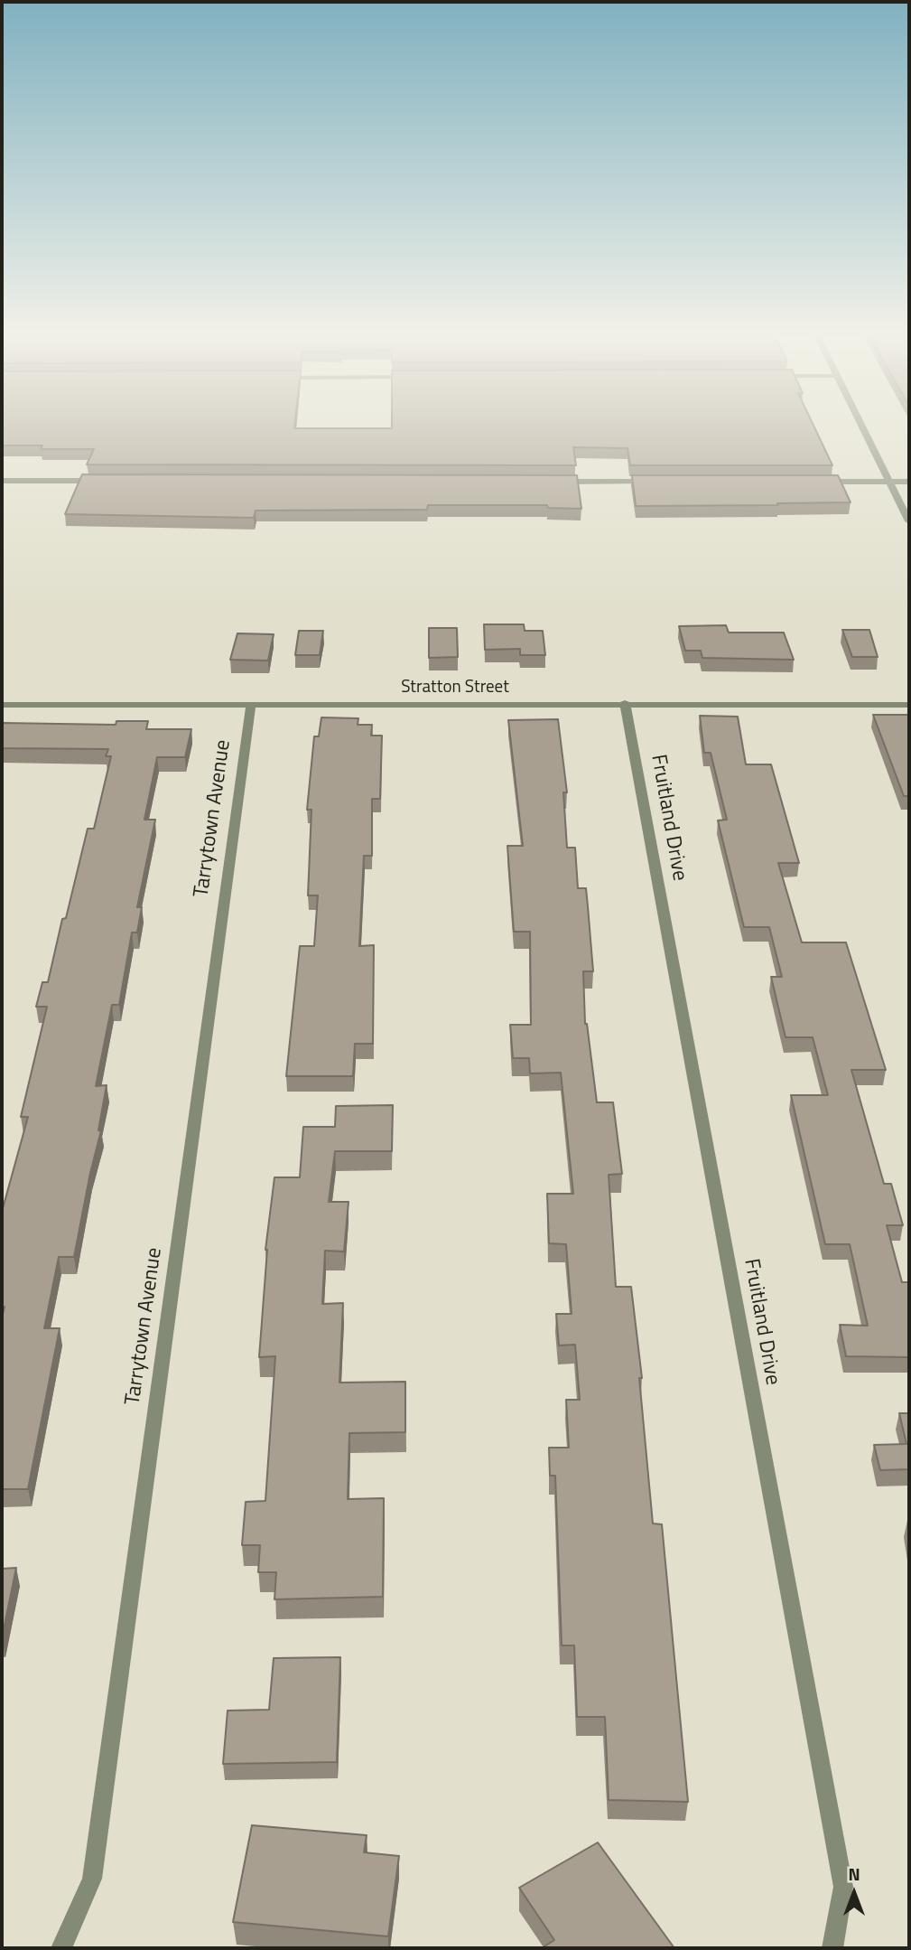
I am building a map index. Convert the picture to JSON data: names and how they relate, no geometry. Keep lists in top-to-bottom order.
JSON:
{
  "streets": {
    "street": ["Stratton Street", "Fruitland Drive", "Tarrytown Avenue"]
  },
  "crossings": [
    ["Stratton Street", "Fruitland Drive"],
    ["Stratton Street", "Tarrytown Avenue"]
  ],
  "north": "top"
}
